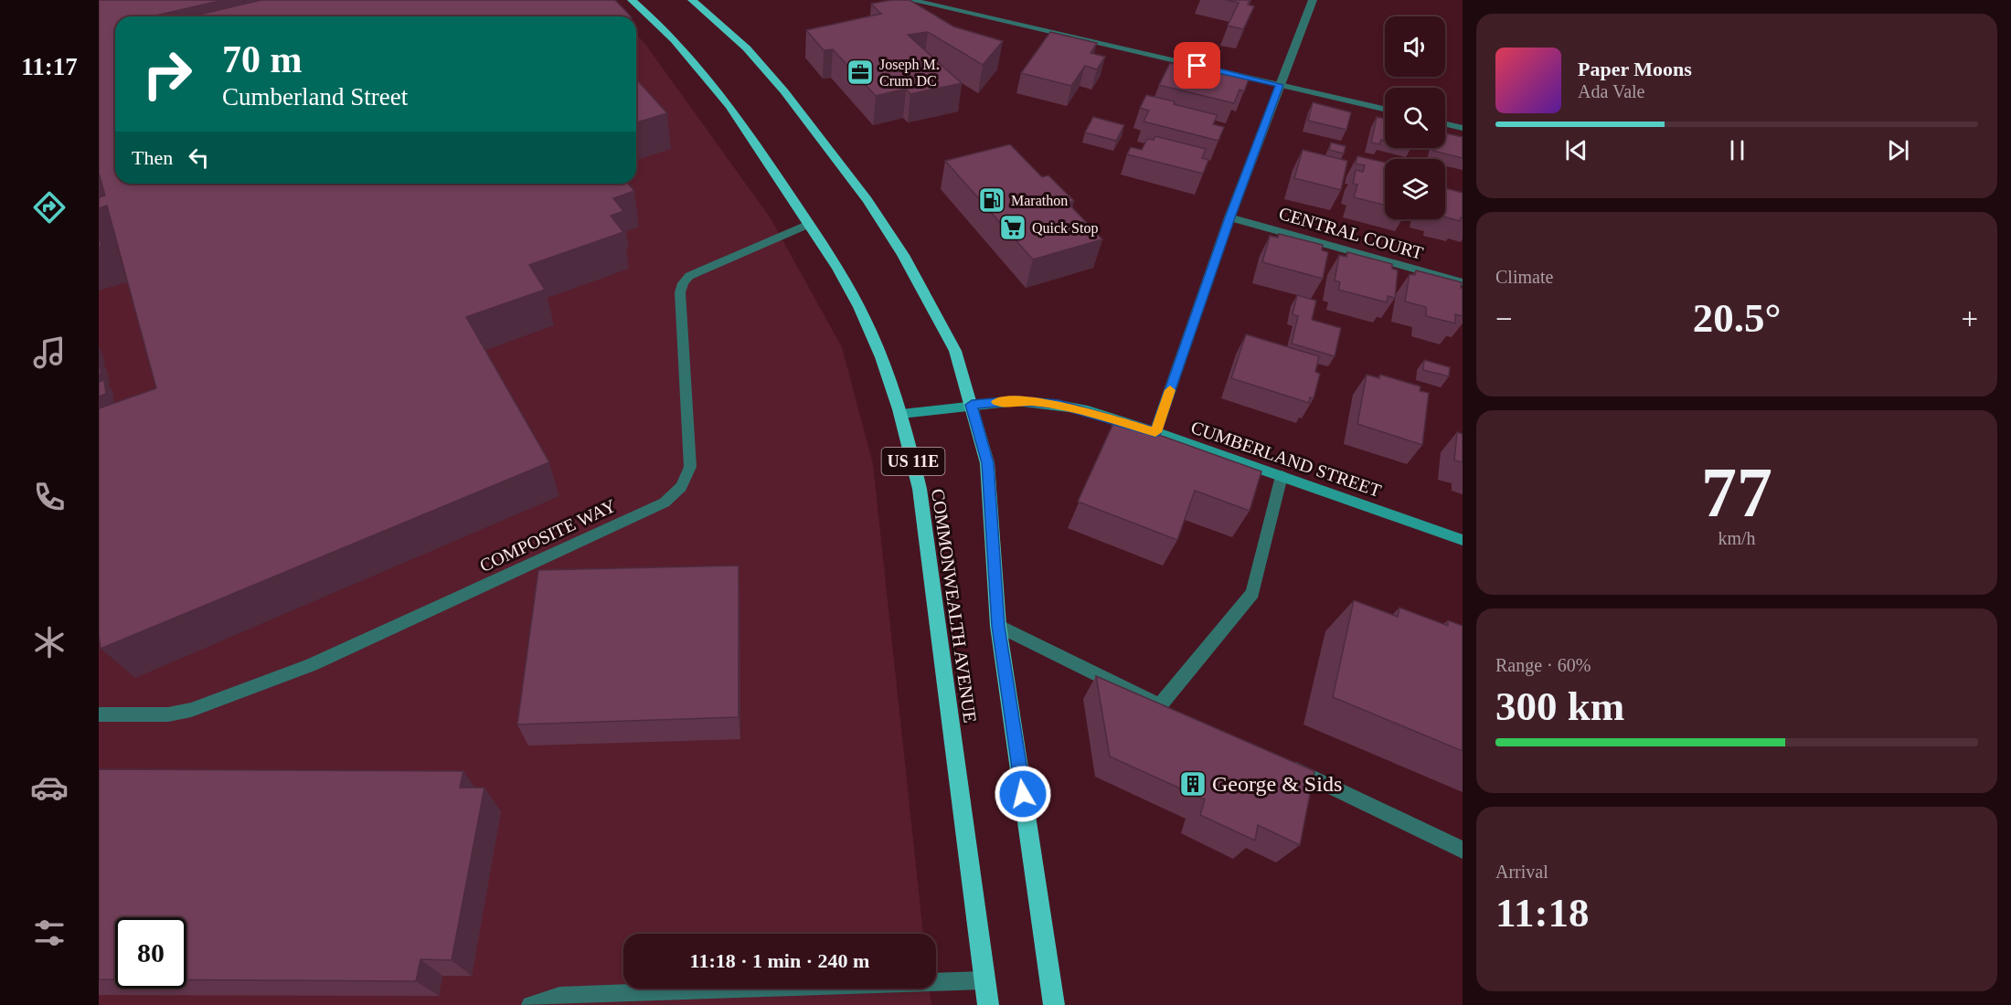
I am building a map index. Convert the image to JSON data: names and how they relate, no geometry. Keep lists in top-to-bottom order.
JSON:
{
  "streets": {
    "highway": ["US 11E", "COMMONWEALTH AVENUE"],
    "main road": ["CUMBERLAND STREET"],
    "street": ["CENTRAL COURT", "COMPOSITE WAY"]
  },
  "crossings": [
    ["CUMBERLAND STREET", "COMMONWEALTH AVENUE"],
    ["COMPOSITE WAY", "COMMONWEALTH AVENUE"]
  ],
  "places": {
    "office": ["Joseph M. Crum DC"],
    "fuel station": ["Marathon"],
    "supermarket": ["Quick Stop"],
    "building": ["George & Sids"]
  },
  "page": {
    "tabs": "11:17",
    "turn": ["70 m", "Cumberland Street"],
    "song": ["Paper Moons", "Ada Vale"],
    "then": "Then",
    "tile": [
      "Climate",
      ["77", "km/h"],
      ["Range · 60%", "300 km"],
      ["Arrival", "11:18"]
    ],
    "heat": ["−", "20.5°", "+"],
    "limit": "80",
    "trip": "11:18 · 1 min · 240 m"
  }
}
